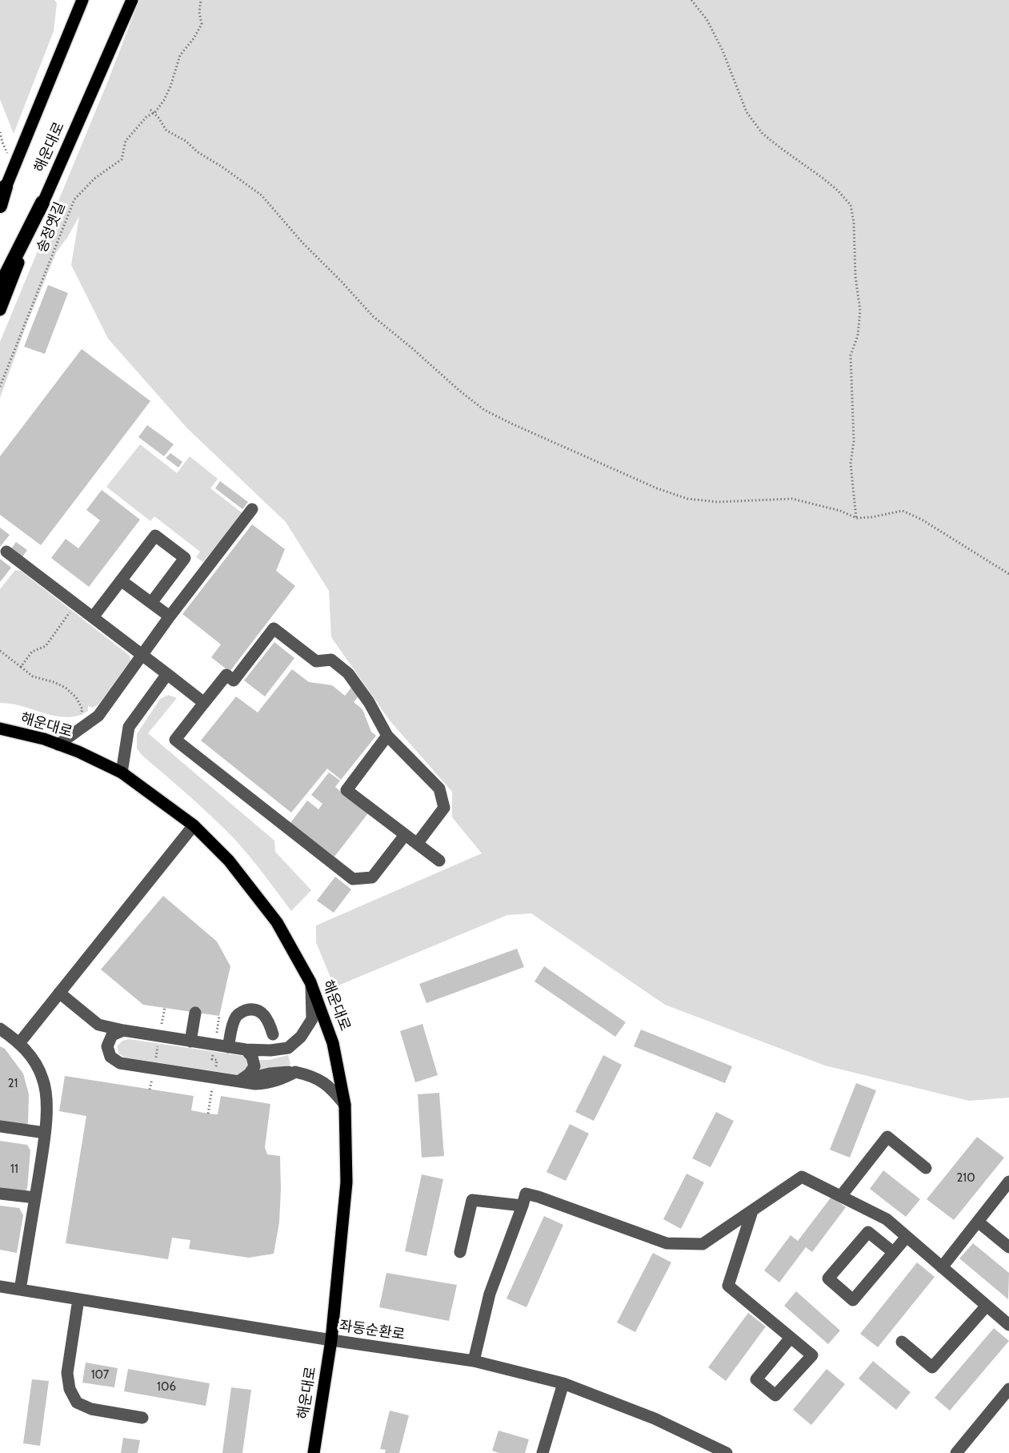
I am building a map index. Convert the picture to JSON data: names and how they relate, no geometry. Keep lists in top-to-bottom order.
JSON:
{
  "streets": {
    "main road": ["해운대로"],
    "street": ["좌동순환로"],
    "path": ["송정옛길"]
  },
  "crossings": [
    ["해운대로", "좌동순환로"]
  ],
  "house_numbers": [
    "21",
    "11",
    "210",
    "107",
    "106"
  ]
}
